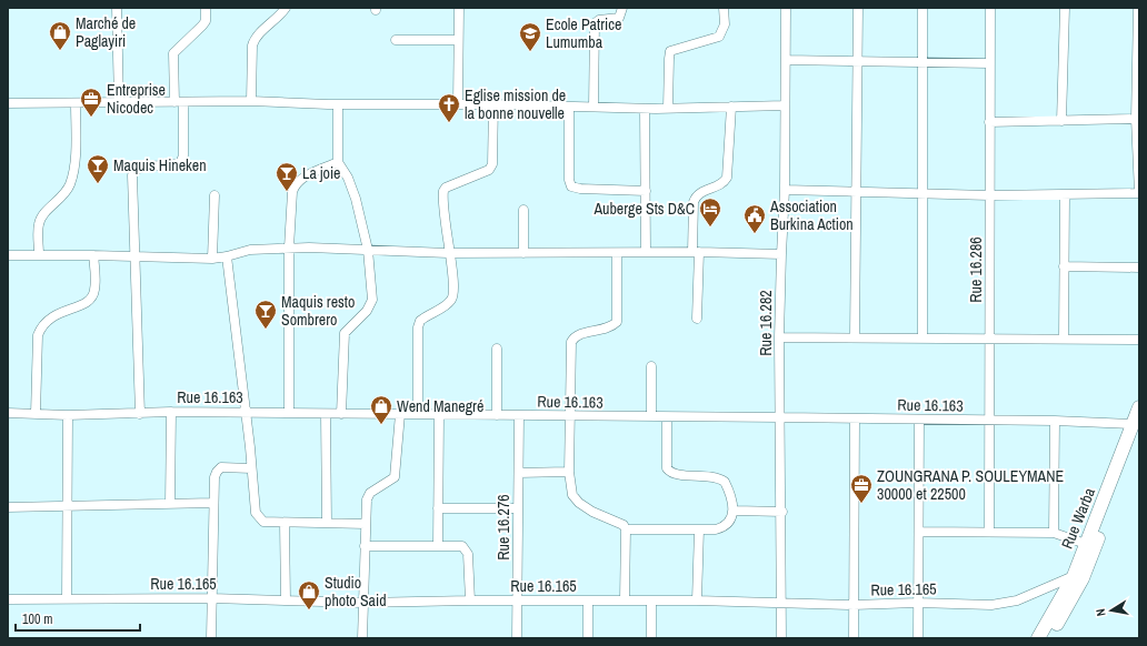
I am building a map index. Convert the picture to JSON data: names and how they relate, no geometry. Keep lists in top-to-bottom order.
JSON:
{
  "streets": {
    "main road": ["Rue Warba"],
    "street": [
      "Rue 16.286",
      "Rue 16.282",
      "Rue 16.163",
      "Rue 16.276",
      "Rue 16.165"
    ]
  },
  "crossings": [
    ["Rue 16.286", "Rue 16.163"],
    ["Rue 16.282", "Rue 16.163"],
    ["Rue 16.282", "Rue 16.165"],
    ["Rue 16.163", "Rue Warba"],
    ["Rue 16.163", "Rue 16.276"],
    ["Rue Warba", "Rue 16.165"],
    ["Rue 16.276", "Rue 16.165"]
  ],
  "places": {
    "shop": ["Marché de Paglayiri", "Wend Manegré", "Studio photo Said"],
    "school or university": ["Ecole Patrice Lumumba"],
    "office": ["Entreprise Nicodec", "ZOUNGRANA P. SOULEYMANE 30000 et 22500"],
    "church": ["Eglise mission de la bonne nouvelle"],
    "bar": ["Maquis Hineken", "La joie", "Maquis resto Sombrero"],
    "hotel": ["Auberge Sts D&C"],
    "public building": ["Association Burkina Action"]
  },
  "scale_bar": "100 m",
  "north": "left"
}
